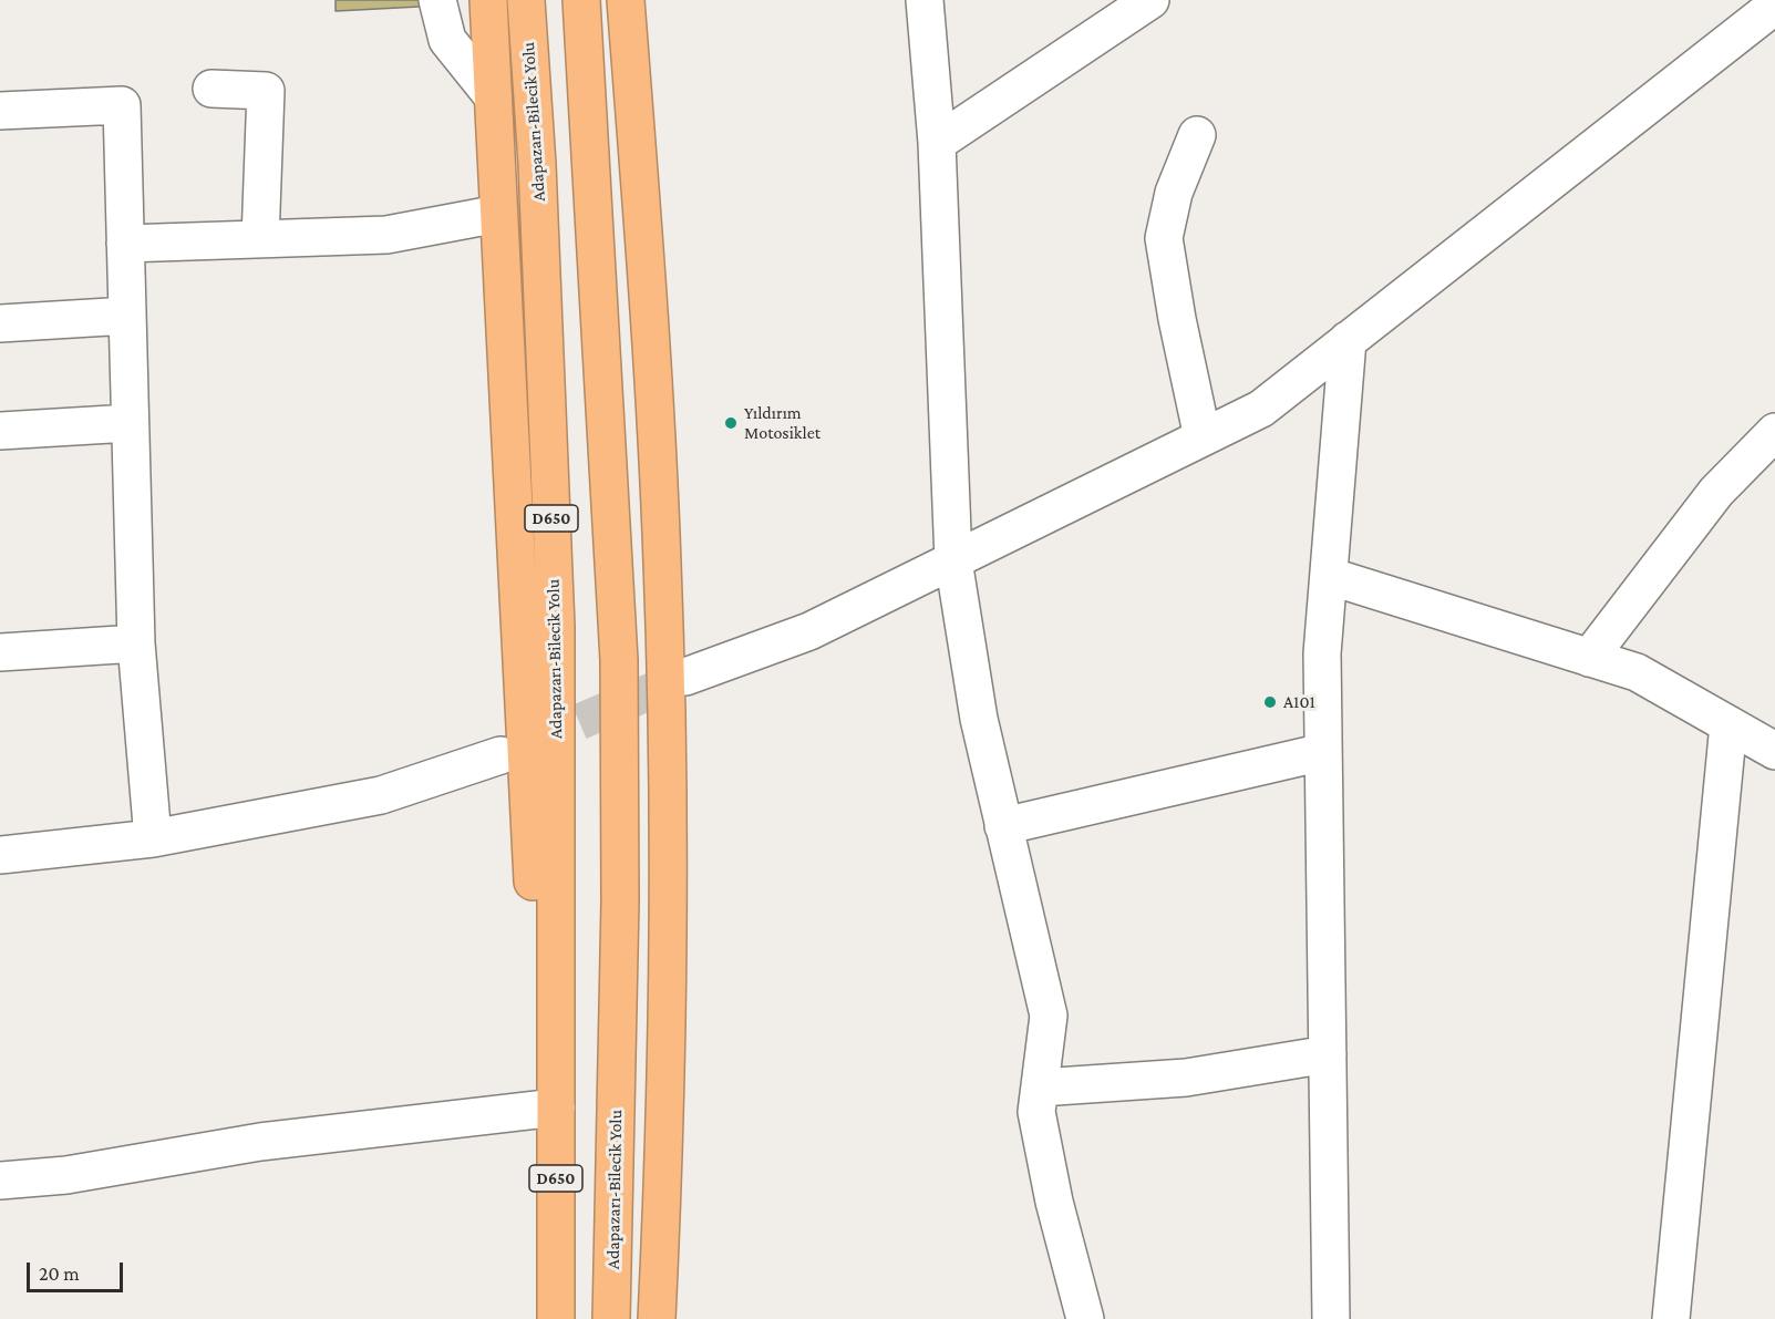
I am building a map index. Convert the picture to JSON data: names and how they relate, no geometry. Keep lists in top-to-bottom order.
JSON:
{
  "streets": {
    "highway": ["Adapazarı-Bilecik Yolu", "D650"]
  },
  "places": ["Yıldırım Motosiklet", "A101"],
  "scale_bar": "20 m"
}
